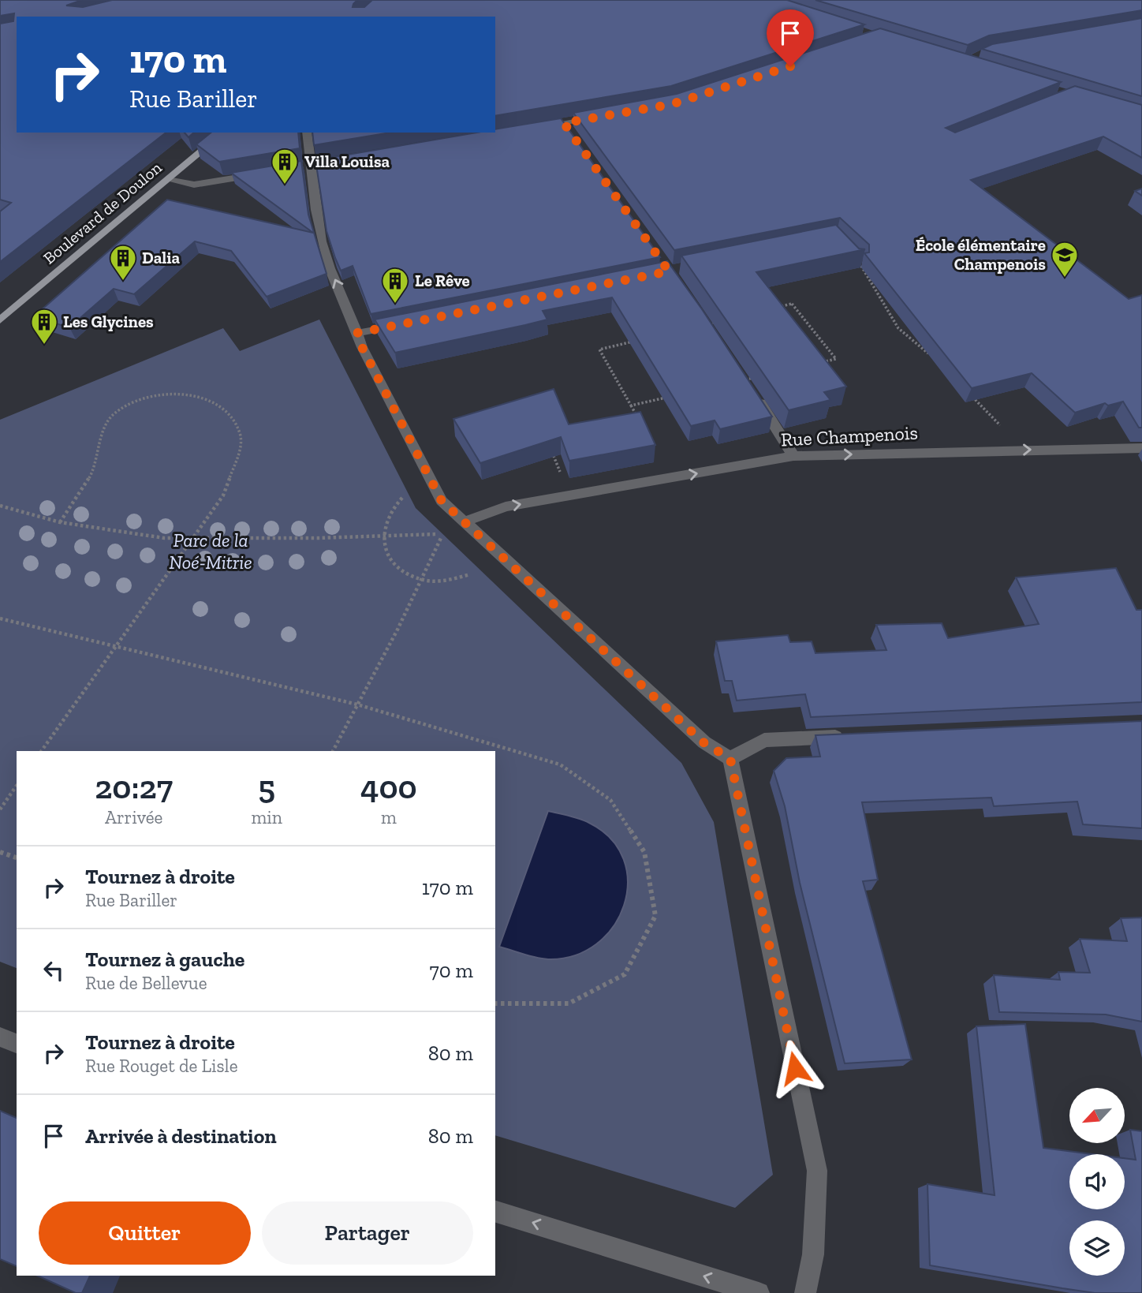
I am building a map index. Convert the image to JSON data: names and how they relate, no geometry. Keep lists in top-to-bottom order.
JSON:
{
  "streets": {
    "main road": ["Boulevard de Doulon"],
    "street": ["Rue Champenois"]
  },
  "one_way": ["Rue Champenois"],
  "parks": ["Parc de la Noé-Mitrie"],
  "places": {
    "building": [
      "Villa Louisa",
      "Dalia",
      "Le Rêve",
      "Les Glycines"
    ],
    "school or university": ["École élémentaire Champenois"]
  },
  "north": "bottom left",
  "page": {
    "turn": ["170 m", "Rue Bariller"],
    "eta": [
      "20:27",
      "Arrivée",
      "5",
      "min",
      "400",
      "m"
    ],
    "list": [
      {
        "name": "Tournez à droite",
        "note": "Rue Bariller",
        "value": "170 m"
      },
      {
        "name": "Tournez à gauche",
        "note": "Rue de Bellevue",
        "value": "70 m"
      },
      {
        "name": "Tournez à droite",
        "note": "Rue Rouget de Lisle",
        "value": "80 m"
      },
      {
        "name": "Arrivée à destination",
        "value": "80 m"
      }
    ],
    "buttons": ["Quitter", "Partager"]
  }
}
